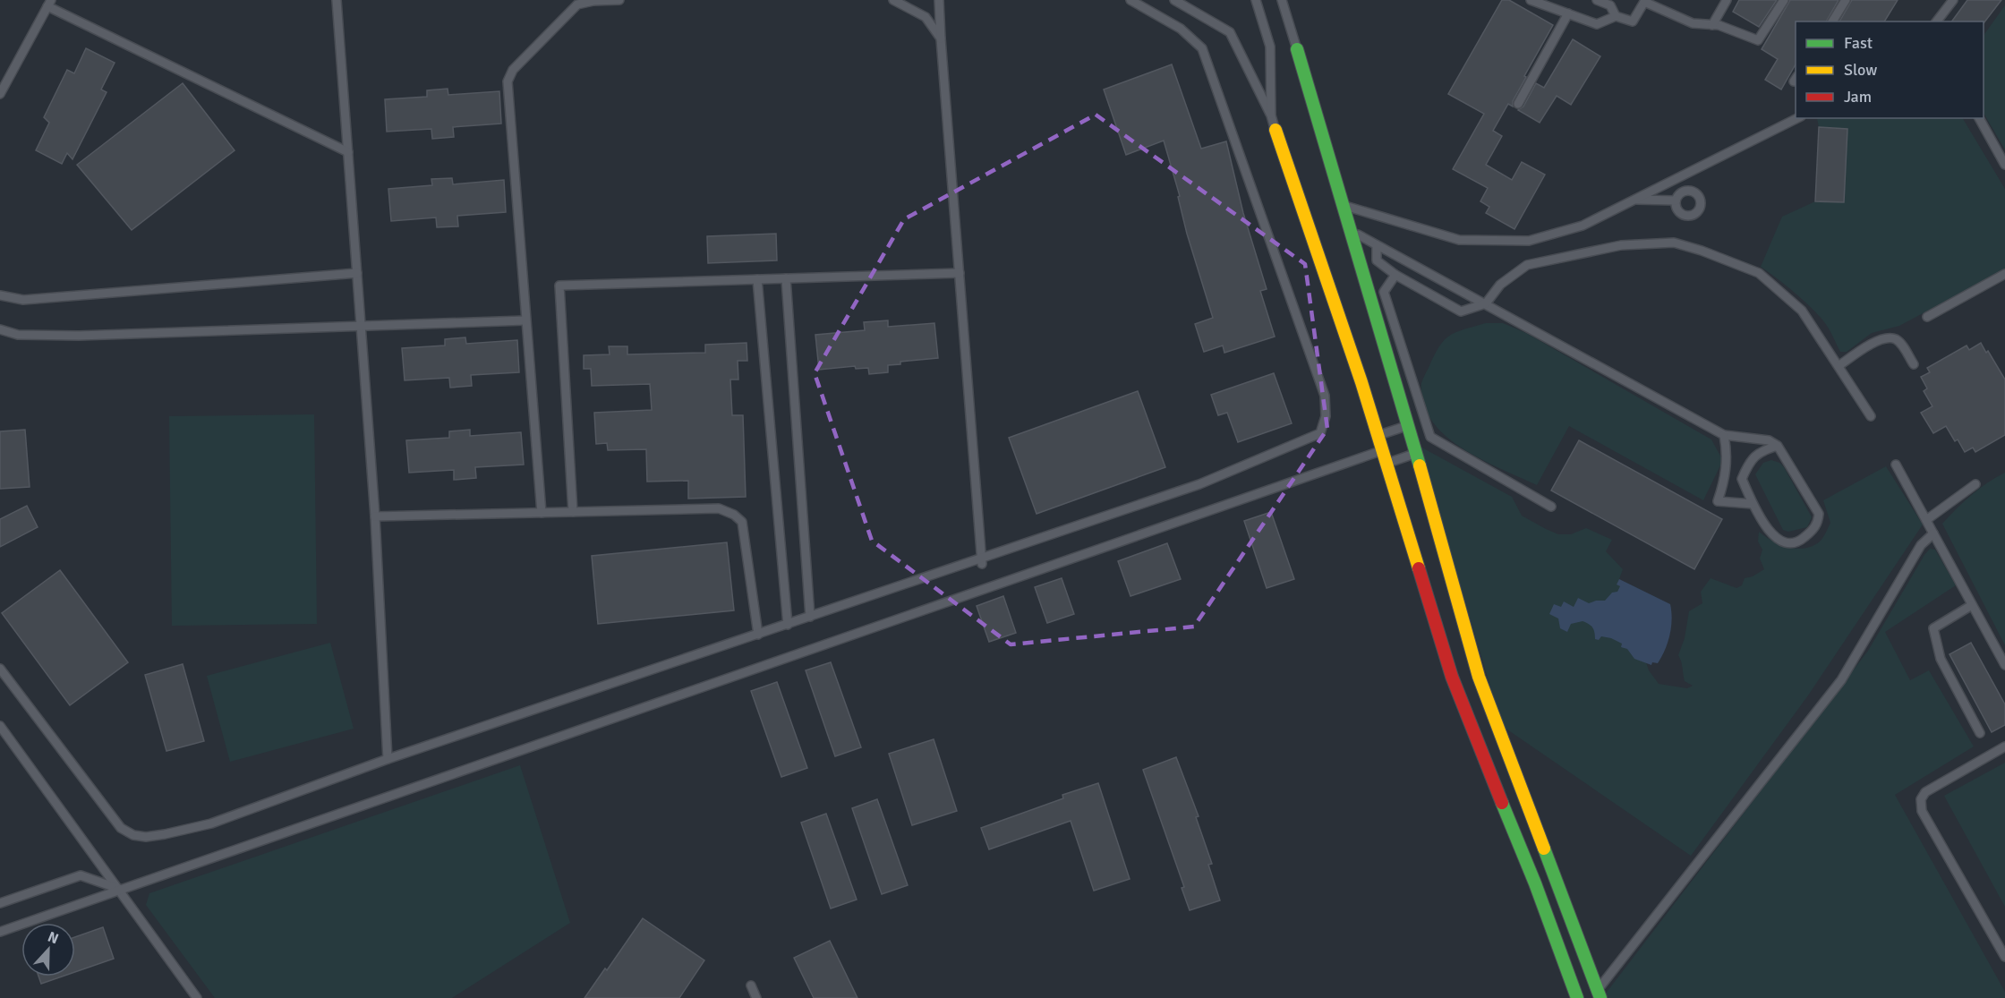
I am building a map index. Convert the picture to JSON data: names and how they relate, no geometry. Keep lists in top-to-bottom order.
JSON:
{
  "legend": ["Fast", "Slow", "Jam"],
  "north": "top"
}
